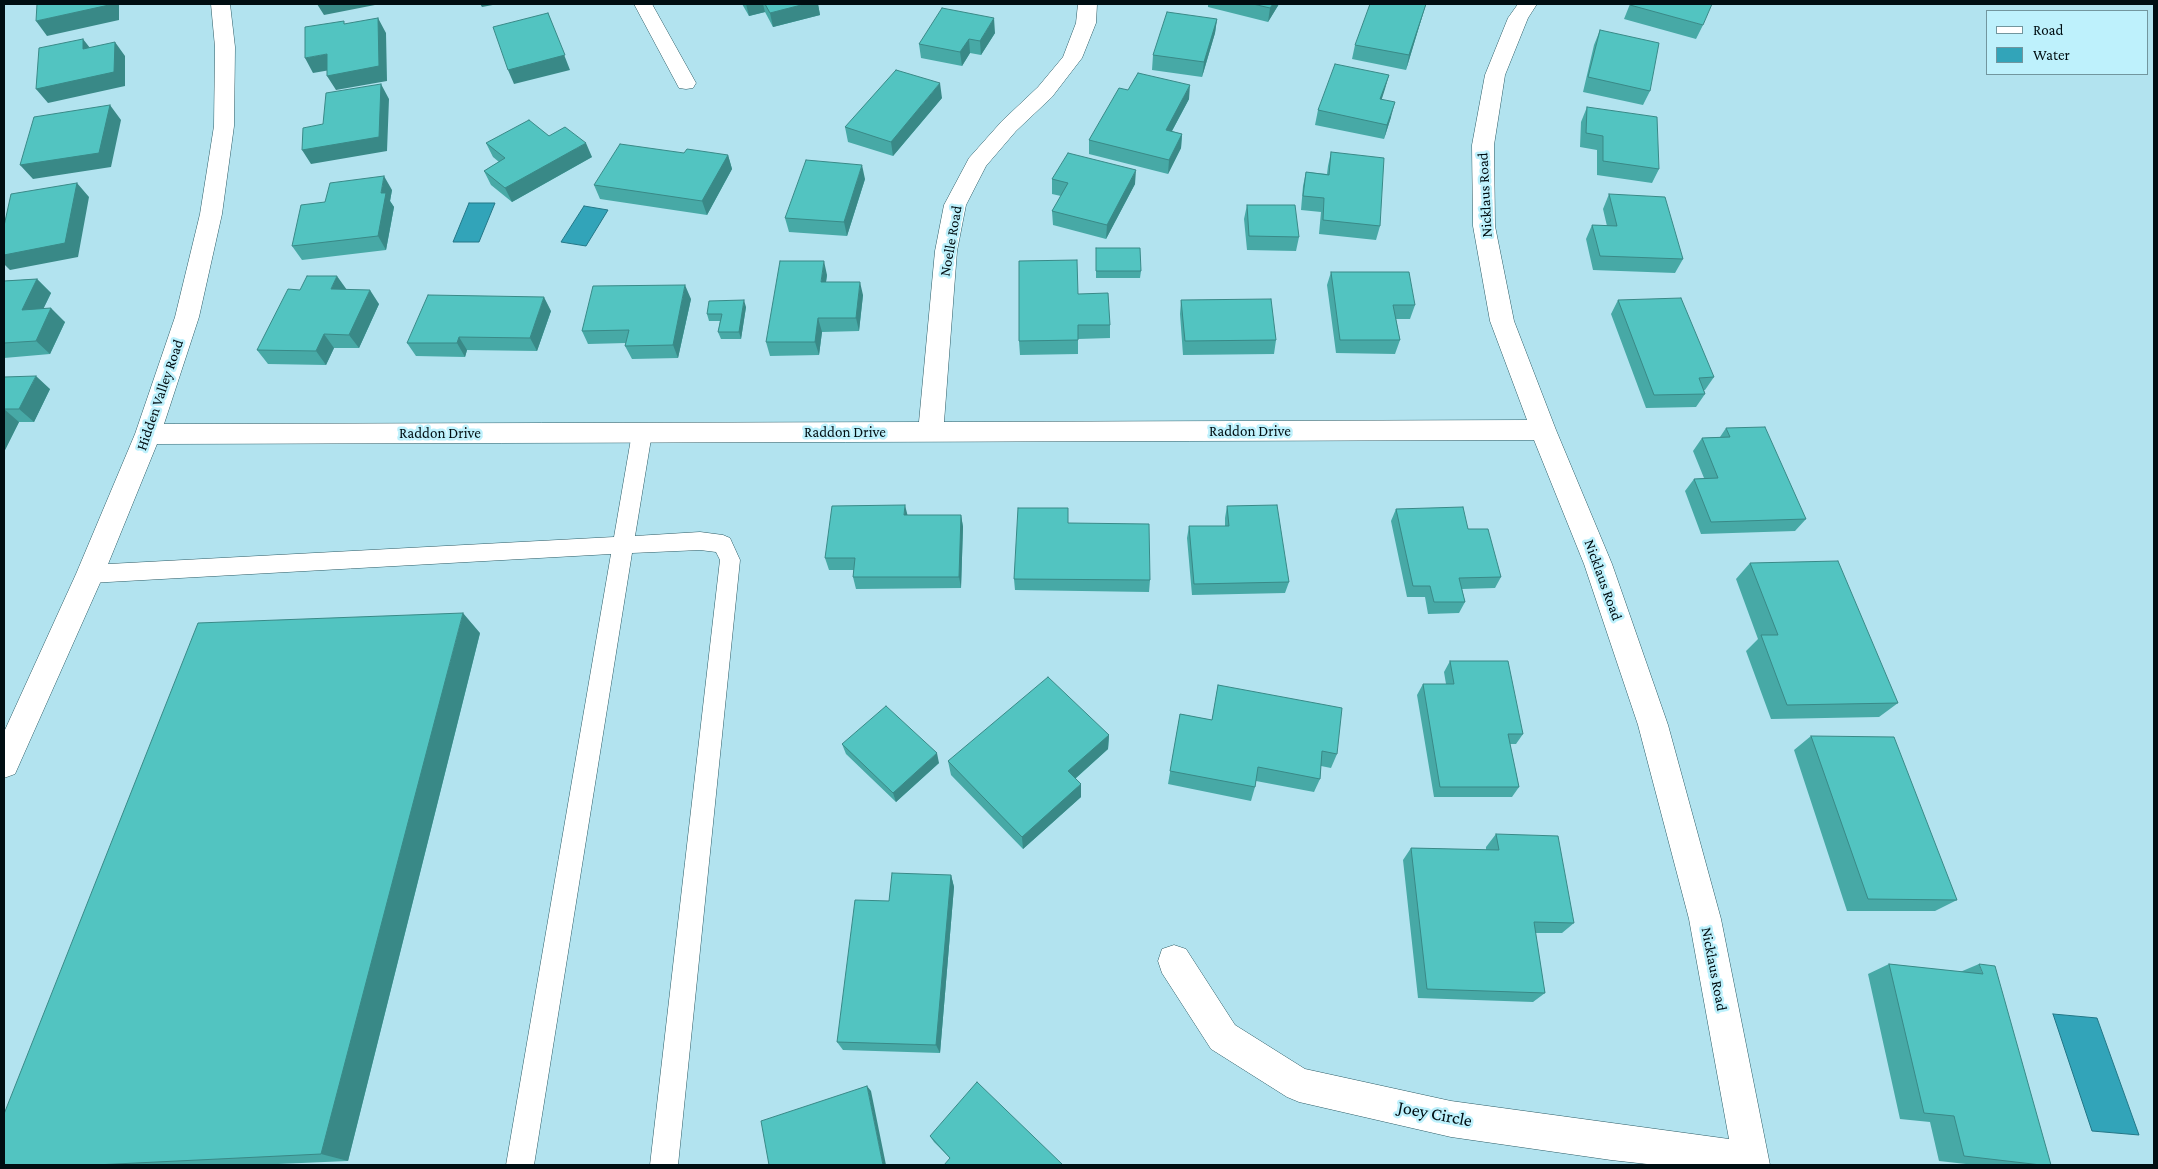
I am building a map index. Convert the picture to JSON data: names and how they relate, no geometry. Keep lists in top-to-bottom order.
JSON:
{
  "streets": {
    "street": [
      "Nicklaus Road",
      "Noelle Road",
      "Hidden Valley Road",
      "Raddon Drive",
      "Joey Circle"
    ]
  },
  "crossings": [
    ["Nicklaus Road", "Raddon Drive"],
    ["Nicklaus Road", "Joey Circle"],
    ["Noelle Road", "Raddon Drive"],
    ["Hidden Valley Road", "Raddon Drive"]
  ],
  "legend": ["Road", "Water"]
}
